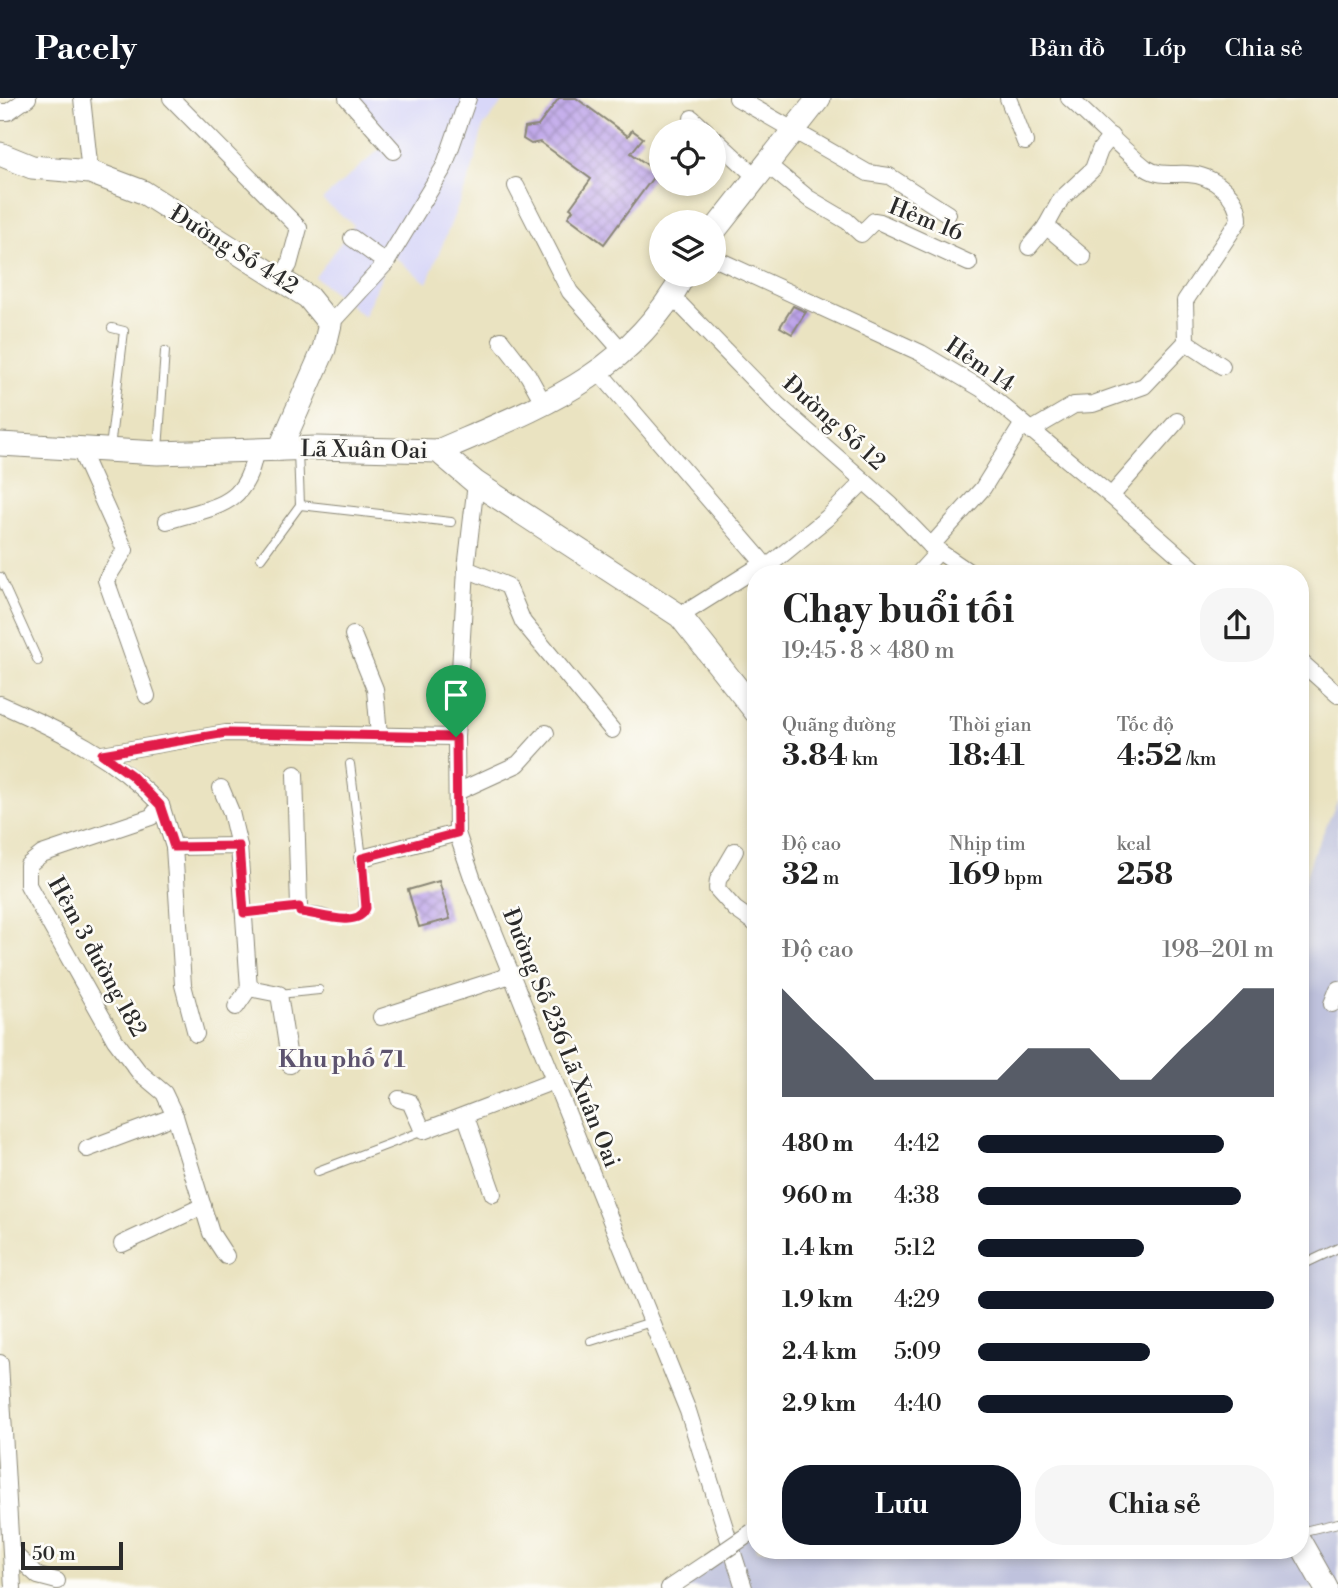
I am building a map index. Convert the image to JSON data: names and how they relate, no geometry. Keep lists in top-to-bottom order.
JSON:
{
  "streets": {
    "street": [
      "Hẻm 16",
      "Đường Số 442",
      "Hẻm 14",
      "Đường Số 12",
      "Lã Xuân Oai",
      "Hẻm 3 đường 182",
      "Đường Số 236 Lã Xuân Oai"
    ]
  },
  "crossings": [
    ["Lã Xuân Oai", "Đường Số 236 Lã Xuân Oai"]
  ],
  "districts": ["Khu phố 71"],
  "scale_bar": "50 m",
  "page": {
    "header": "Pacely",
    "nav": ["Bản đồ", "Lớp", "Chia sẻ"],
    "heading": ["Chạy buổi tối", "19:45 · 8 × 480 m"],
    "stats": [
      ["Quãng đường", "3.84 km"],
      ["Thời gian", "18:41"],
      ["Tốc độ", "4:52 /km"],
      ["Độ cao", "32 m"],
      ["Nhịp tim", "169 bpm"],
      ["kcal", "258"]
    ],
    "chart": ["Độ cao", "198–201 m"],
    "list": [
      {
        "name": "480 m",
        "note": "4:42"
      },
      {
        "name": "960 m",
        "note": "4:38"
      },
      {
        "name": "1.4 km",
        "note": "5:12"
      },
      {
        "name": "1.9 km",
        "note": "4:29"
      },
      {
        "name": "2.4 km",
        "note": "5:09"
      },
      {
        "name": "2.9 km",
        "note": "4:40"
      }
    ],
    "buttons": ["Lưu", "Chia sẻ"],
    "scale": "50 m"
  }
}
